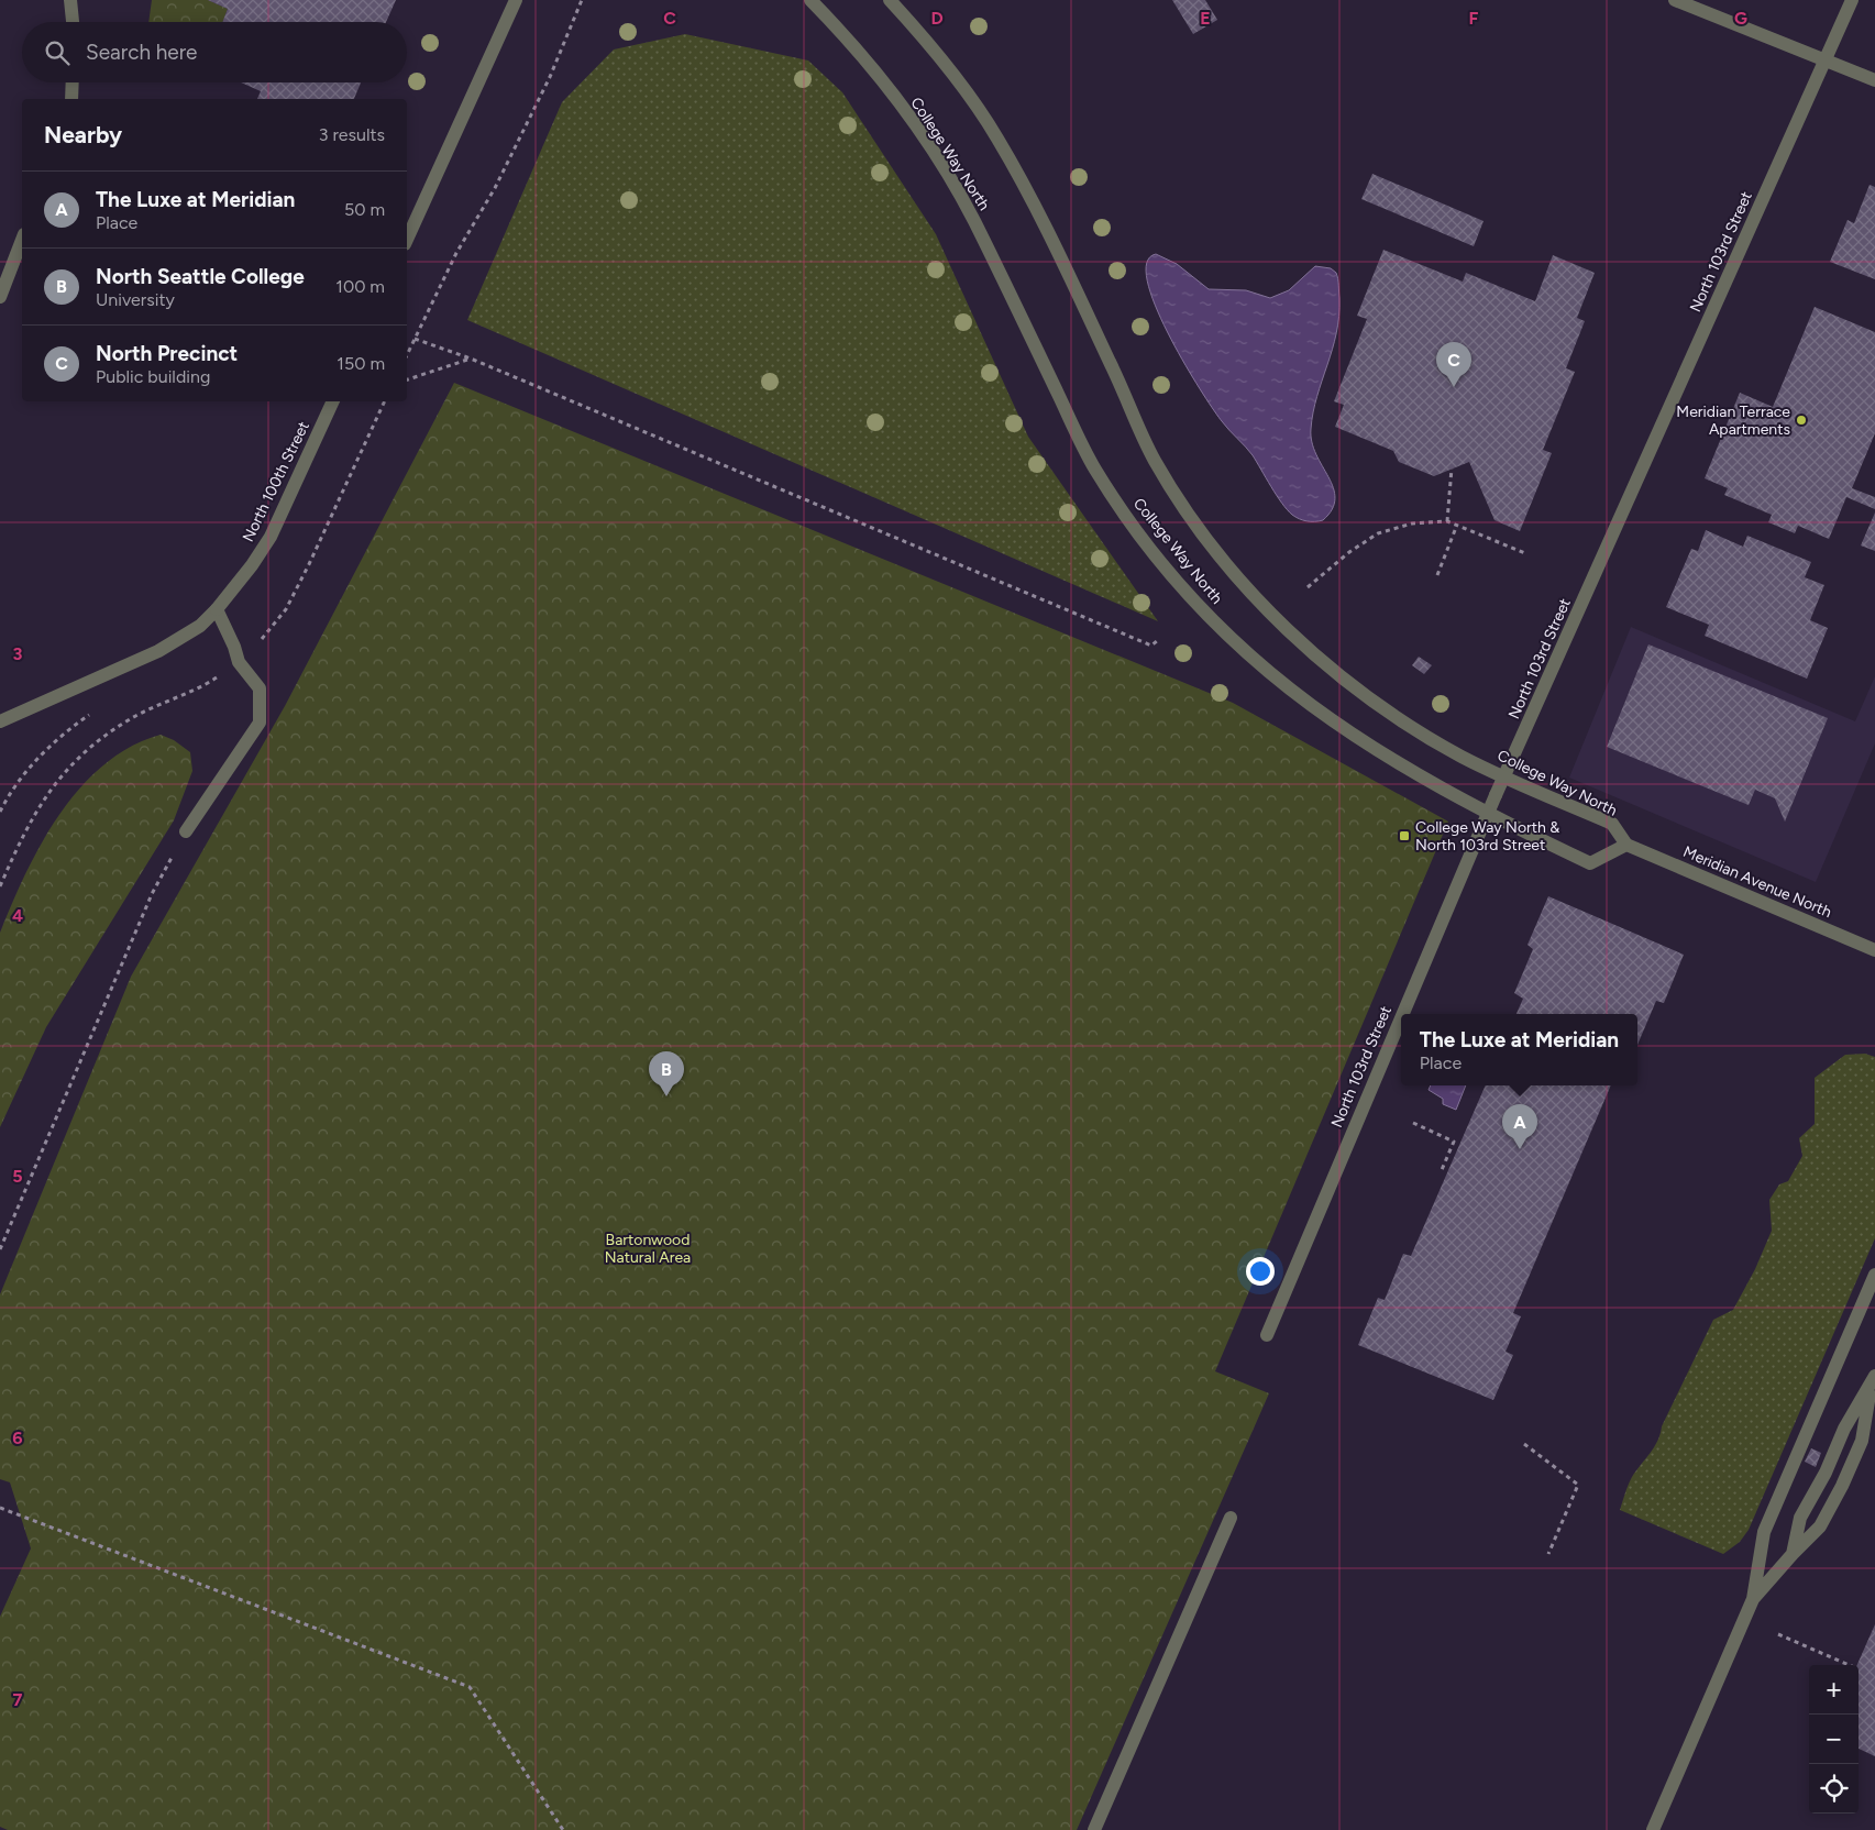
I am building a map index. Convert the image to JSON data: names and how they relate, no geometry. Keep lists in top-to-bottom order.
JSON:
{
  "streets": {
    "street": [
      "College Way North",
      "North 103rd Street",
      "North 100th Street",
      "Meridian Avenue North"
    ]
  },
  "crossings": [
    ["College Way North", "North 103rd Street"],
    ["College Way North", "Meridian Avenue North"]
  ],
  "parks": ["Bartonwood Natural Area"],
  "places": {
    "other": ["Meridian Terrace Apartments"],
    "transit": ["College Way North & North 103rd Street"]
  },
  "page": {
    "search": "Search here",
    "heading": ["Nearby", "3 results"],
    "list": [
      {
        "mark": "A",
        "name": "The Luxe at Meridian",
        "note": "Place",
        "value": "50 m"
      },
      {
        "mark": "B",
        "name": "North Seattle College",
        "note": "University",
        "value": "100 m"
      },
      {
        "mark": "C",
        "name": "North Precinct",
        "note": "Public building",
        "value": "150 m"
      }
    ],
    "pins": ["C", "B", "A"],
    "popup": ["The Luxe at Meridian", "Place"],
    "map_buttons": ["+", "−"]
  },
  "grid": {
    "columns": [
      "C",
      "D",
      "E",
      "F",
      "G"
    ],
    "rows": [
      "3",
      "4",
      "5",
      "6",
      "7"
    ]
  }
}
